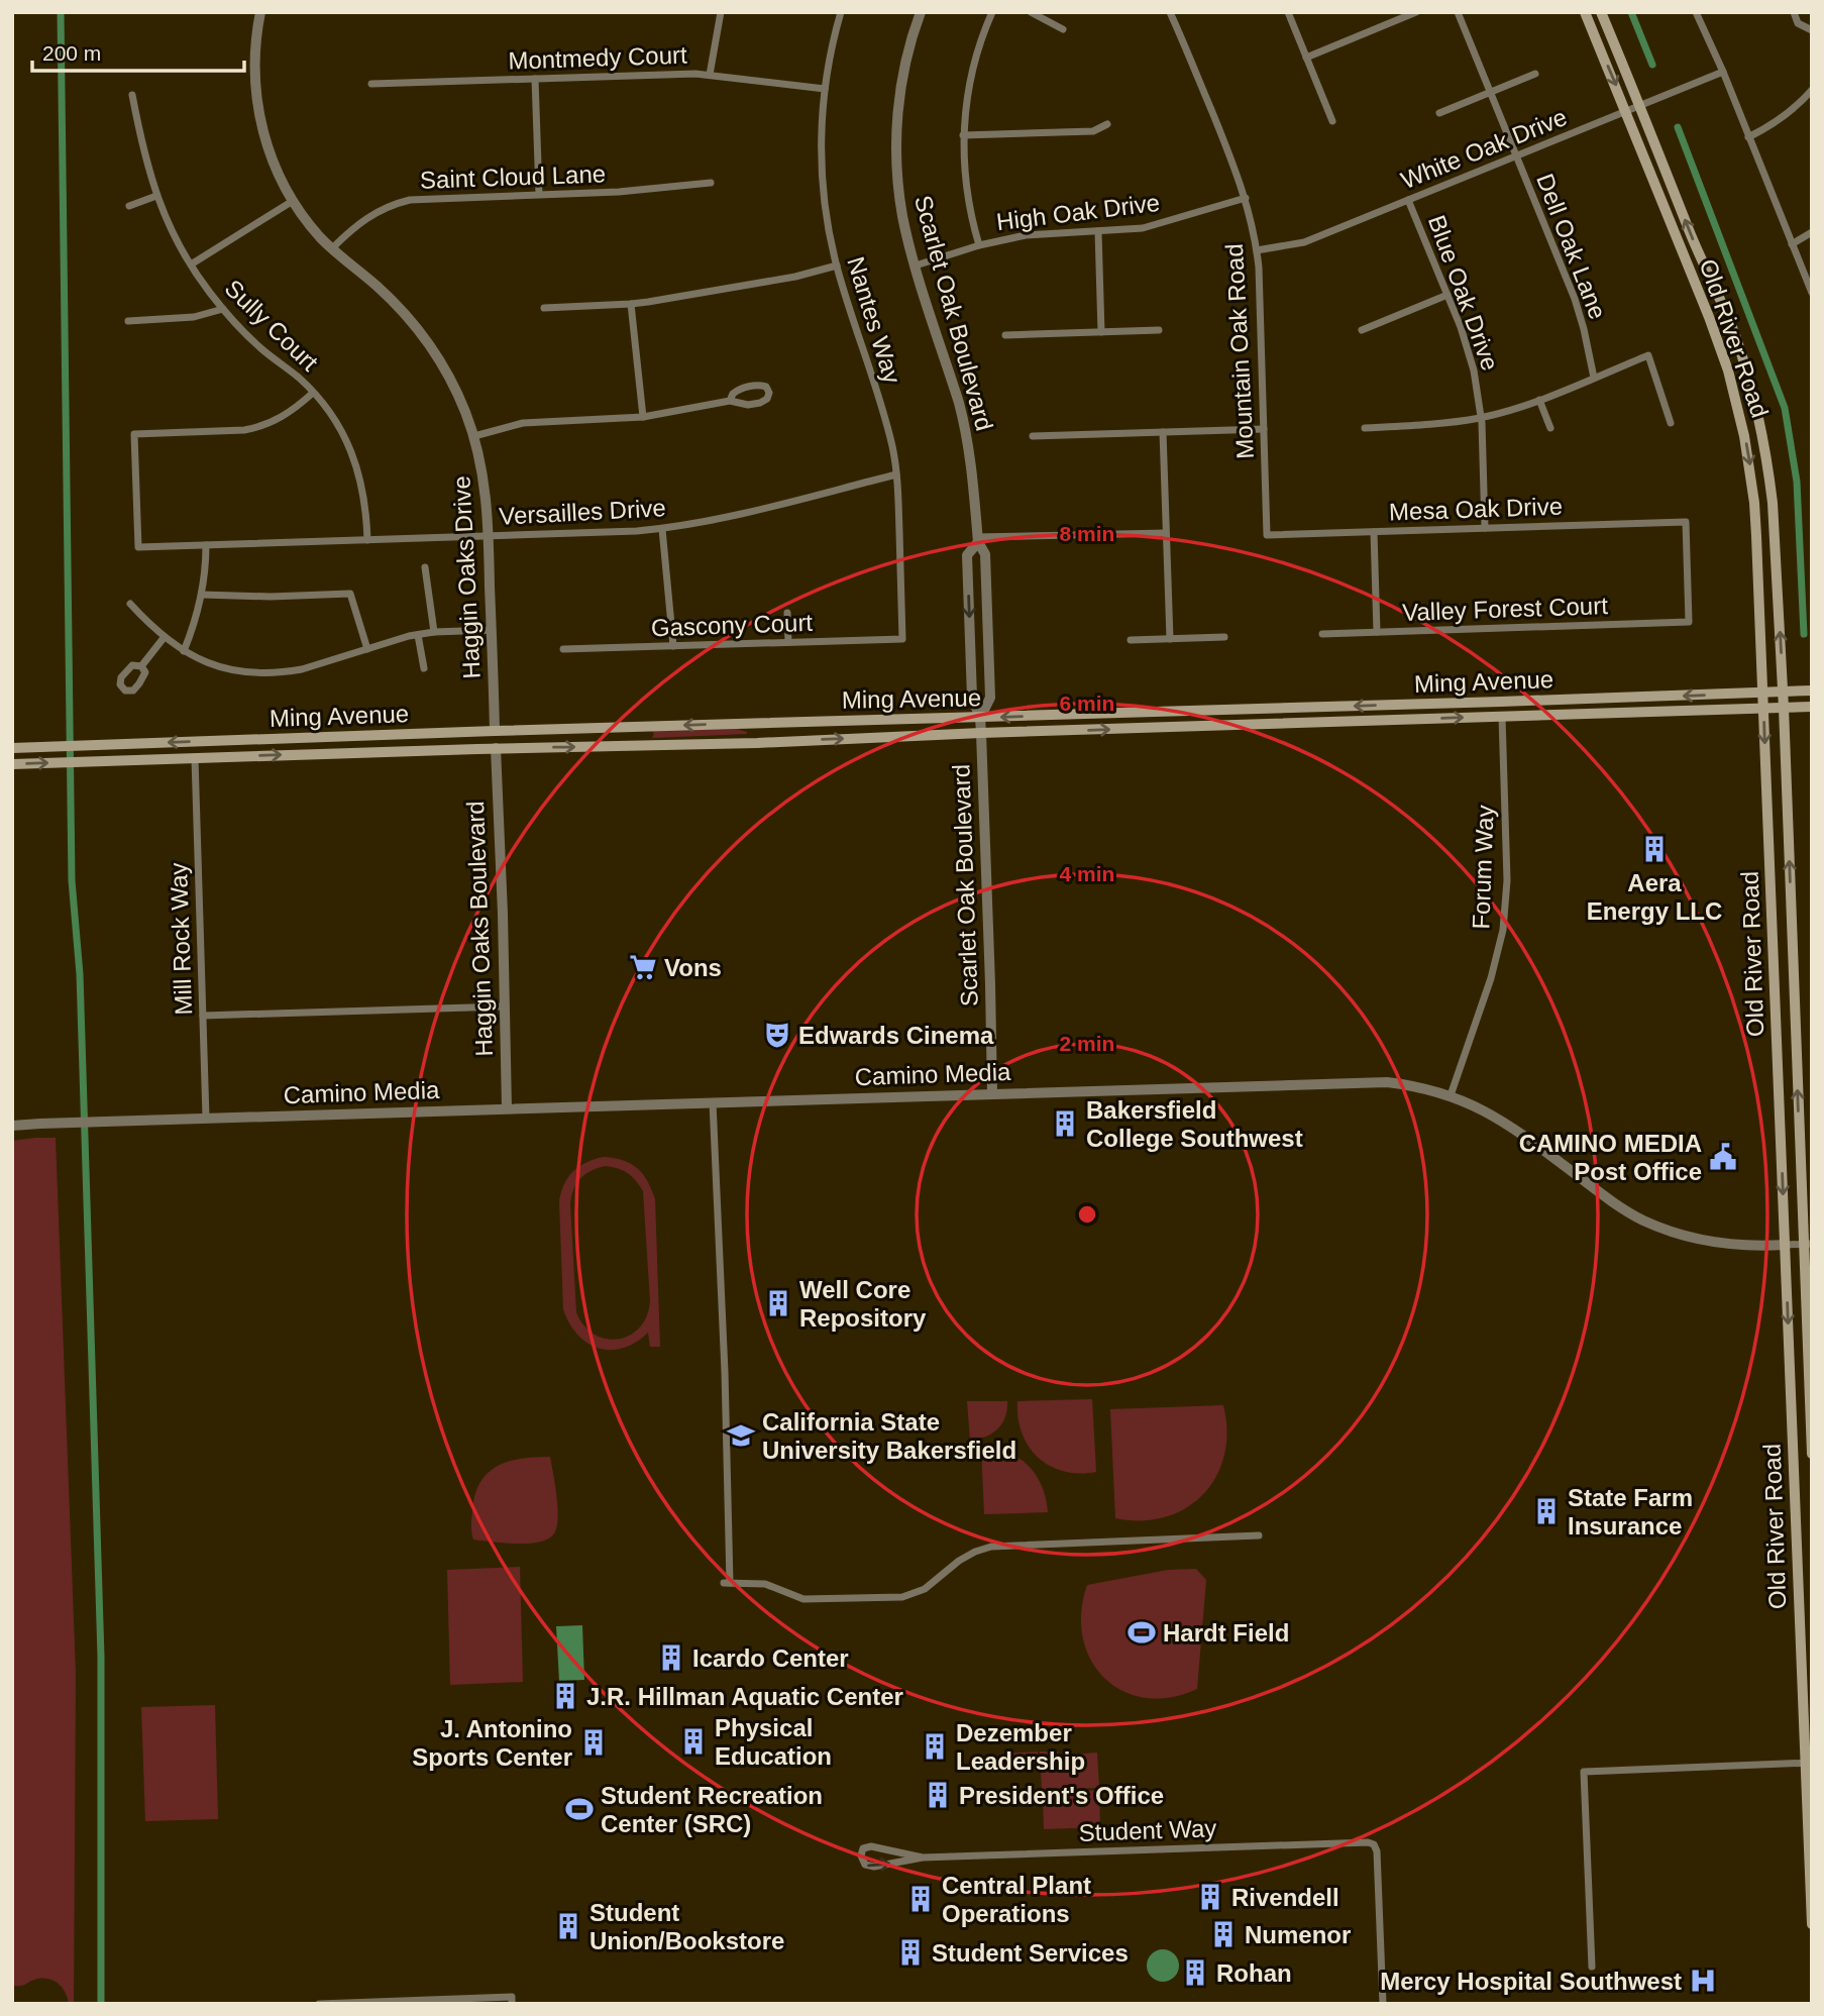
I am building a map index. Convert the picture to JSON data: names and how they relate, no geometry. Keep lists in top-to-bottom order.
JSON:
{
  "streets": {
    "main road": ["Old River Road", "Ming Avenue"],
    "street": [
      "Montmedy Court",
      "White Oak Drive",
      "Saint Cloud Lane",
      "High Oak Drive",
      "Dell Oak Lane",
      "Blue Oak Drive",
      "Scarlet Oak Boulevard",
      "Nantes Way",
      "Sully Court",
      "Mountain Oak Road",
      "Mesa Oak Drive",
      "Versailles Drive",
      "Haggin Oaks Drive",
      "Valley Forest Court",
      "Gascony Court",
      "Forum Way",
      "Haggin Oaks Boulevard",
      "Mill Rock Way",
      "Camino Media",
      "Student Way"
    ]
  },
  "crossings": [
    ["Montmedy Court", "Nantes Way"],
    ["White Oak Drive", "Dell Oak Lane"],
    ["White Oak Drive", "Blue Oak Drive"],
    ["White Oak Drive", "Old River Road"],
    ["White Oak Drive", "Mountain Oak Road"],
    ["Saint Cloud Lane", "Haggin Oaks Drive"],
    ["High Oak Drive", "Scarlet Oak Boulevard"],
    ["High Oak Drive", "Mountain Oak Road"],
    ["Blue Oak Drive", "Mesa Oak Drive"],
    ["Scarlet Oak Boulevard", "Ming Avenue"],
    ["Scarlet Oak Boulevard", "Camino Media"],
    ["Nantes Way", "Versailles Drive"],
    ["Nantes Way", "Gascony Court"],
    ["Sully Court", "Versailles Drive"],
    ["Old River Road", "Ming Avenue"],
    ["Old River Road", "Camino Media"],
    ["Mountain Oak Road", "Mesa Oak Drive"],
    ["Mesa Oak Drive", "Valley Forest Court"],
    ["Versailles Drive", "Haggin Oaks Drive"],
    ["Haggin Oaks Drive", "Ming Avenue"],
    ["Haggin Oaks Drive", "Haggin Oaks Boulevard"],
    ["Ming Avenue", "Forum Way"],
    ["Ming Avenue", "Haggin Oaks Boulevard"],
    ["Ming Avenue", "Mill Rock Way"],
    ["Forum Way", "Camino Media"],
    ["Haggin Oaks Boulevard", "Camino Media"],
    ["Mill Rock Way", "Camino Media"]
  ],
  "places": {
    "building": [
      "Aera Energy LLC",
      "Bakersfield College Southwest",
      "Well Core Repository",
      "State Farm Insurance",
      "Icardo Center",
      "J.R. Hillman Aquatic Center",
      "Physical Education",
      "J. Antonino Sports Center",
      "Dezember Leadership",
      "President's Office",
      "Rivendell",
      "Central Plant Operations",
      "Student Union/Bookstore",
      "Numenor",
      "Student Services",
      "Rohan"
    ],
    "supermarket": ["Vons"],
    "theatre": ["Edwards Cinema"],
    "public building": ["CAMINO MEDIA Post Office"],
    "school or university": ["California State University Bakersfield"],
    "sports": ["Hardt Field", "Student Recreation Center (SRC)"],
    "hospital": ["Mercy Hospital Southwest"]
  },
  "scale_bar": "200 m",
  "rings": [
    "8 min",
    "6 min",
    "4 min",
    "2 min"
  ]
}
